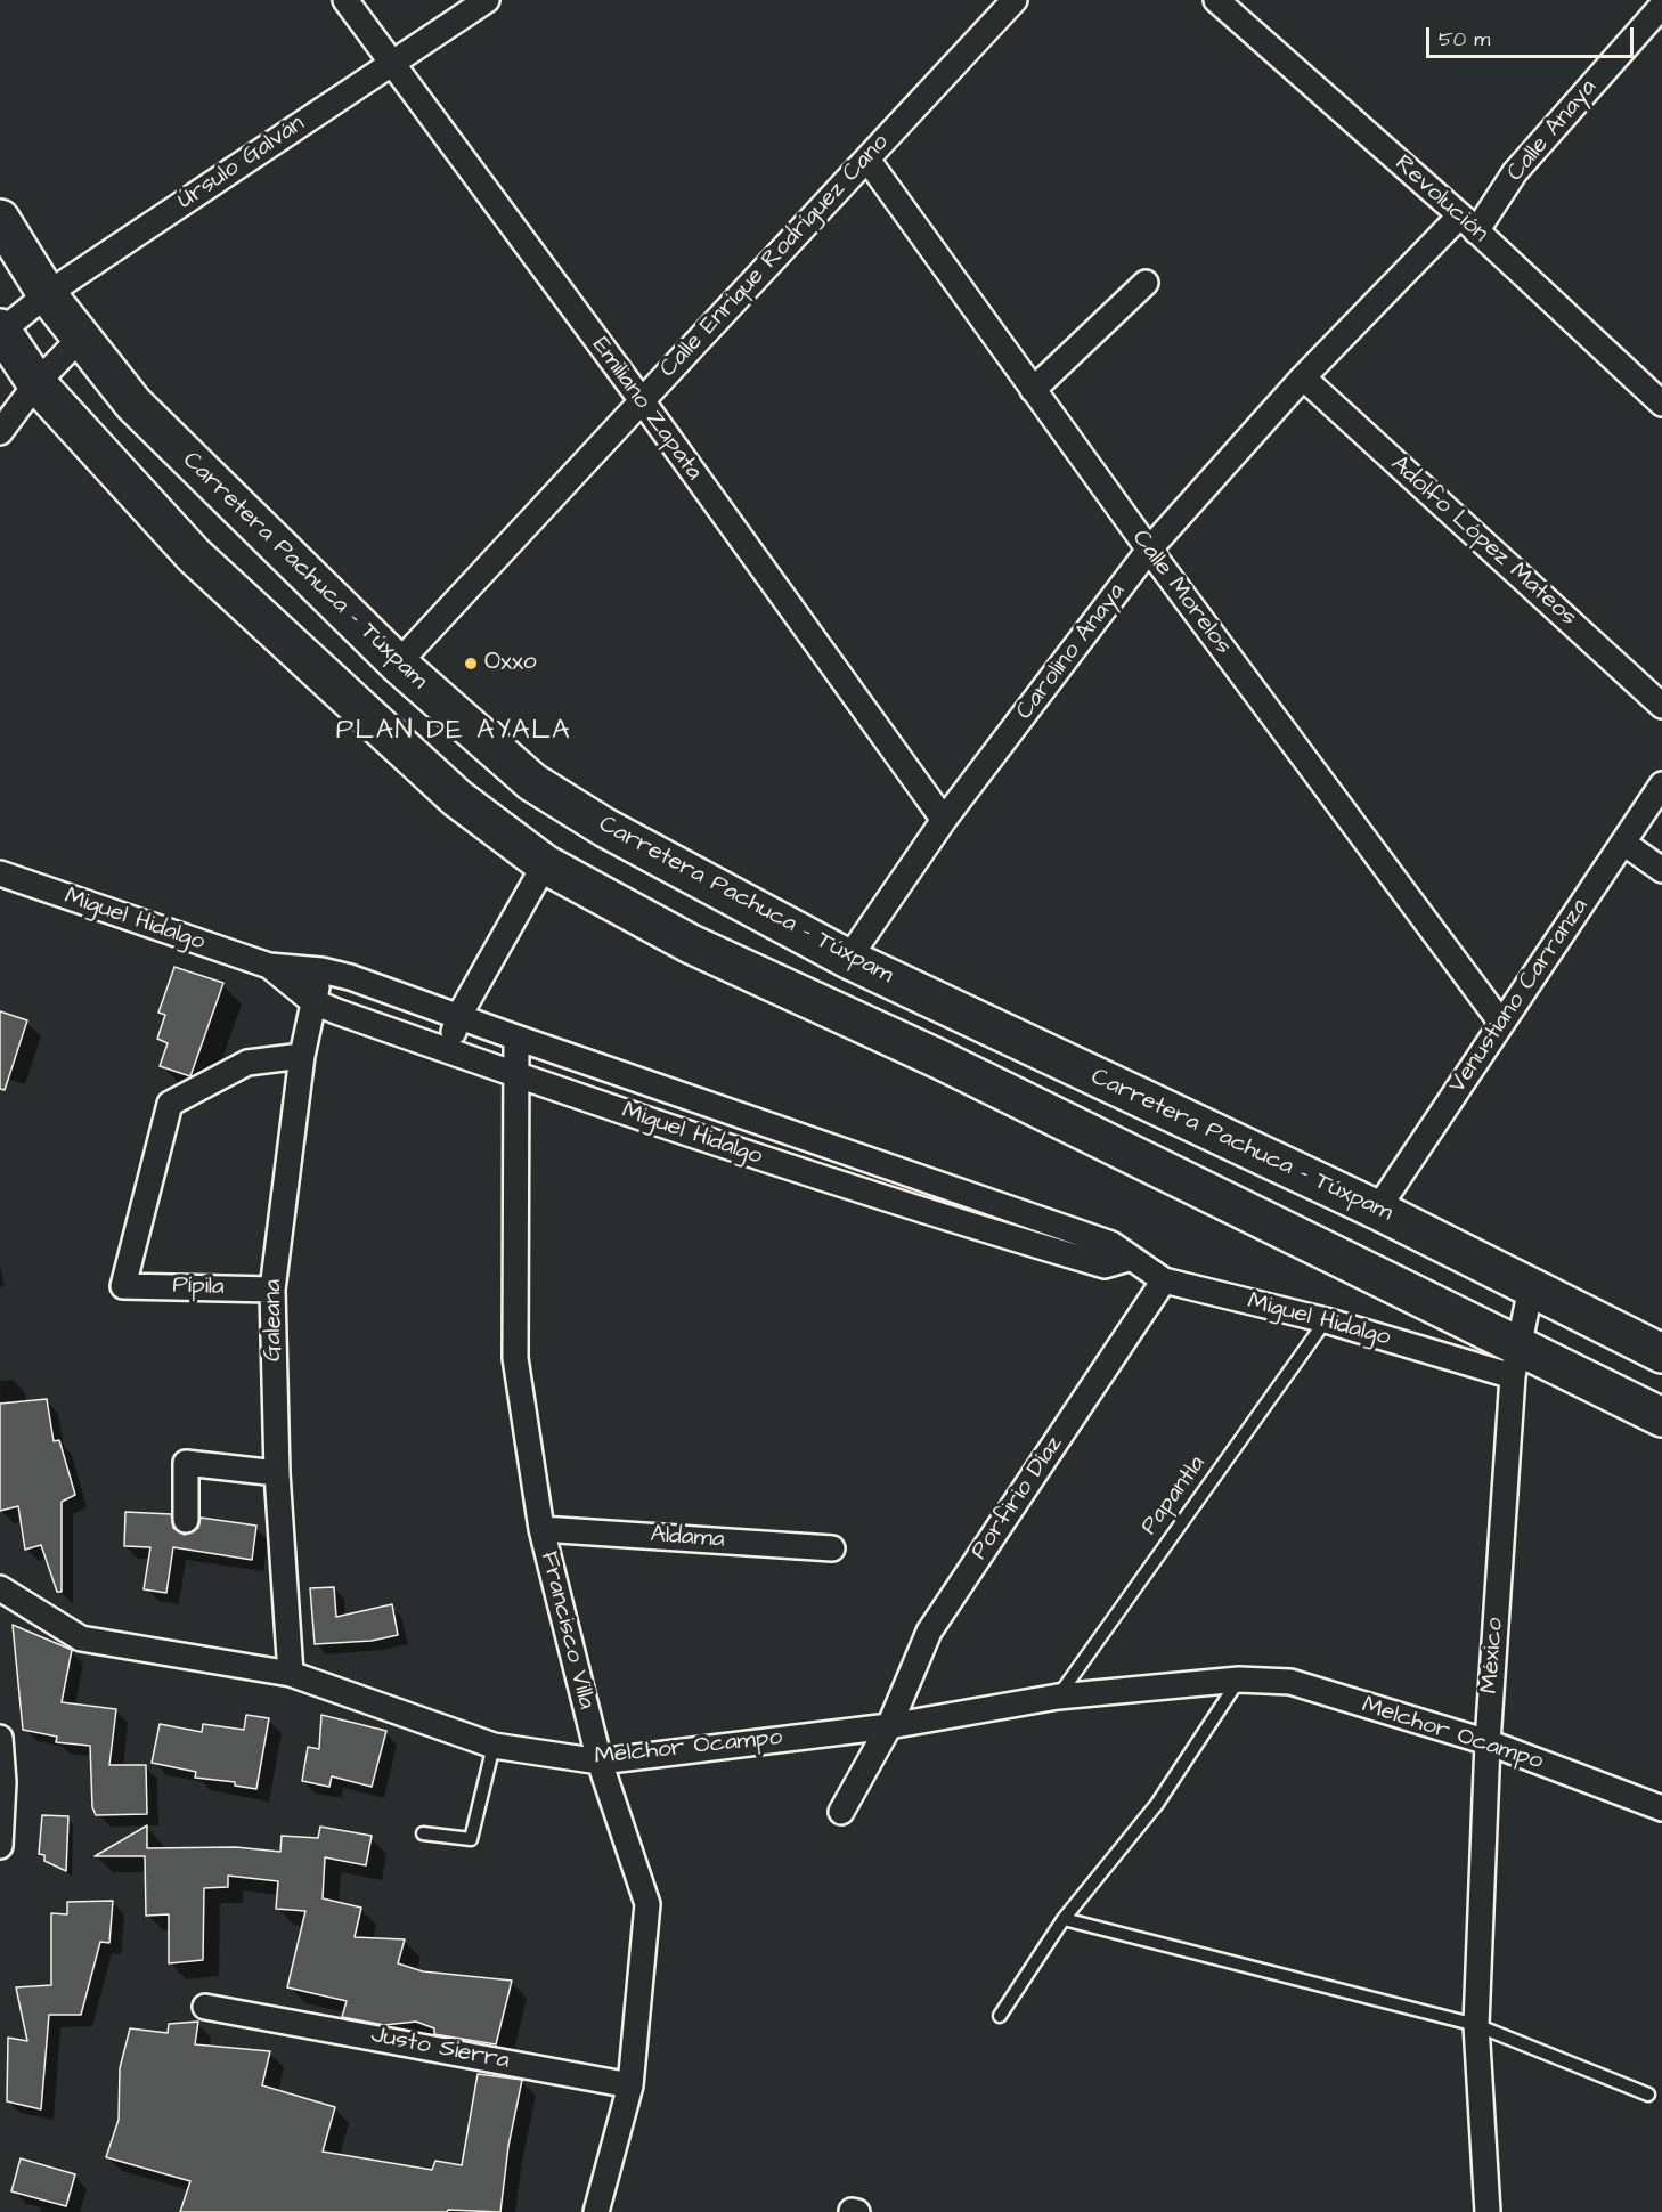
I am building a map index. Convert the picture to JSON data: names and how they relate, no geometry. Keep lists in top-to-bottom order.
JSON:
{
  "streets": {
    "main road": ["Carretera Pachuca - Túxpam"],
    "street": [
      "Calle Anaya",
      "Úrsulo Galván",
      "Revolución",
      "Calle Enrique Rodríguez Cano",
      "Emiliano Zapata",
      "Adolfo López Mateos",
      "Calle Morelos",
      "Carolino Anaya",
      "Miguel Hidalgo",
      "Venustiano Carranza",
      "Pípila",
      "Galeana",
      "Porfirio Díaz",
      "Aldama",
      "Francisco Villa",
      "México",
      "Melchor Ocampo",
      "Justo Sierra"
    ],
    "lane": ["Papantla"]
  },
  "crossings": [
    ["Calle Anaya", "Revolución"],
    ["Calle Anaya", "Carolino Anaya"],
    ["Úrsulo Galván", "Emiliano Zapata"],
    ["Úrsulo Galván", "Carretera Pachuca - Túxpam"],
    ["Revolución", "Carolino Anaya"],
    ["Calle Enrique Rodríguez Cano", "Emiliano Zapata"],
    ["Calle Enrique Rodríguez Cano", "Carretera Pachuca - Túxpam"],
    ["Calle Enrique Rodríguez Cano", "Calle Morelos"],
    ["Emiliano Zapata", "Carolino Anaya"],
    ["Adolfo López Mateos", "Carolino Anaya"],
    ["Carretera Pachuca - Túxpam", "Carolino Anaya"],
    ["Carretera Pachuca - Túxpam", "Venustiano Carranza"],
    ["Carretera Pachuca - Túxpam", "México"],
    ["Calle Morelos", "Carolino Anaya"],
    ["Calle Morelos", "Venustiano Carranza"],
    ["Miguel Hidalgo", "Galeana"],
    ["Miguel Hidalgo", "Papantla"],
    ["Miguel Hidalgo", "Porfirio Díaz"],
    ["Miguel Hidalgo", "Francisco Villa"],
    ["Miguel Hidalgo", "México"],
    ["Pípila", "Galeana"],
    ["Galeana", "Melchor Ocampo"],
    ["Papantla", "Melchor Ocampo"],
    ["Porfirio Díaz", "Melchor Ocampo"],
    ["Aldama", "Francisco Villa"],
    ["Francisco Villa", "Melchor Ocampo"],
    ["Francisco Villa", "Justo Sierra"],
    ["México", "Melchor Ocampo"]
  ],
  "districts": ["PLAN DE AYALA"],
  "places": ["Oxxo"],
  "scale_bar": "50 m"
}
